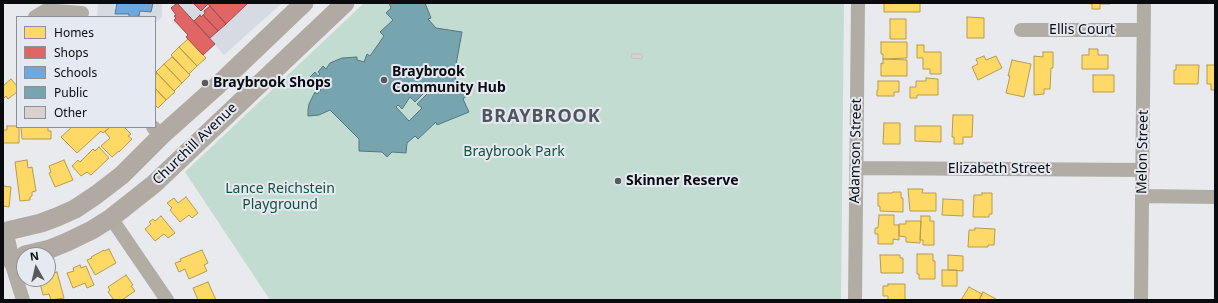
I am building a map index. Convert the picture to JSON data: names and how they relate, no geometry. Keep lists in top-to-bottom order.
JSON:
{
  "streets": {
    "main road": ["Churchill Avenue"],
    "street": [
      "Ellis Court",
      "Adamson Street",
      "Melon Street",
      "Elizabeth Street"
    ]
  },
  "crossings": [
    ["Ellis Court", "Melon Street"],
    ["Adamson Street", "Elizabeth Street"],
    ["Melon Street", "Elizabeth Street"]
  ],
  "districts": ["BRAYBROOK"],
  "parks": ["Braybrook Park", "Lance Reichstein Playground"],
  "places": ["Braybrook Community Hub", "Braybrook Shops", "Skinner Reserve"],
  "legend": [
    "Homes",
    "Shops",
    "Schools",
    "Public",
    "Other"
  ],
  "north": "top"
}
